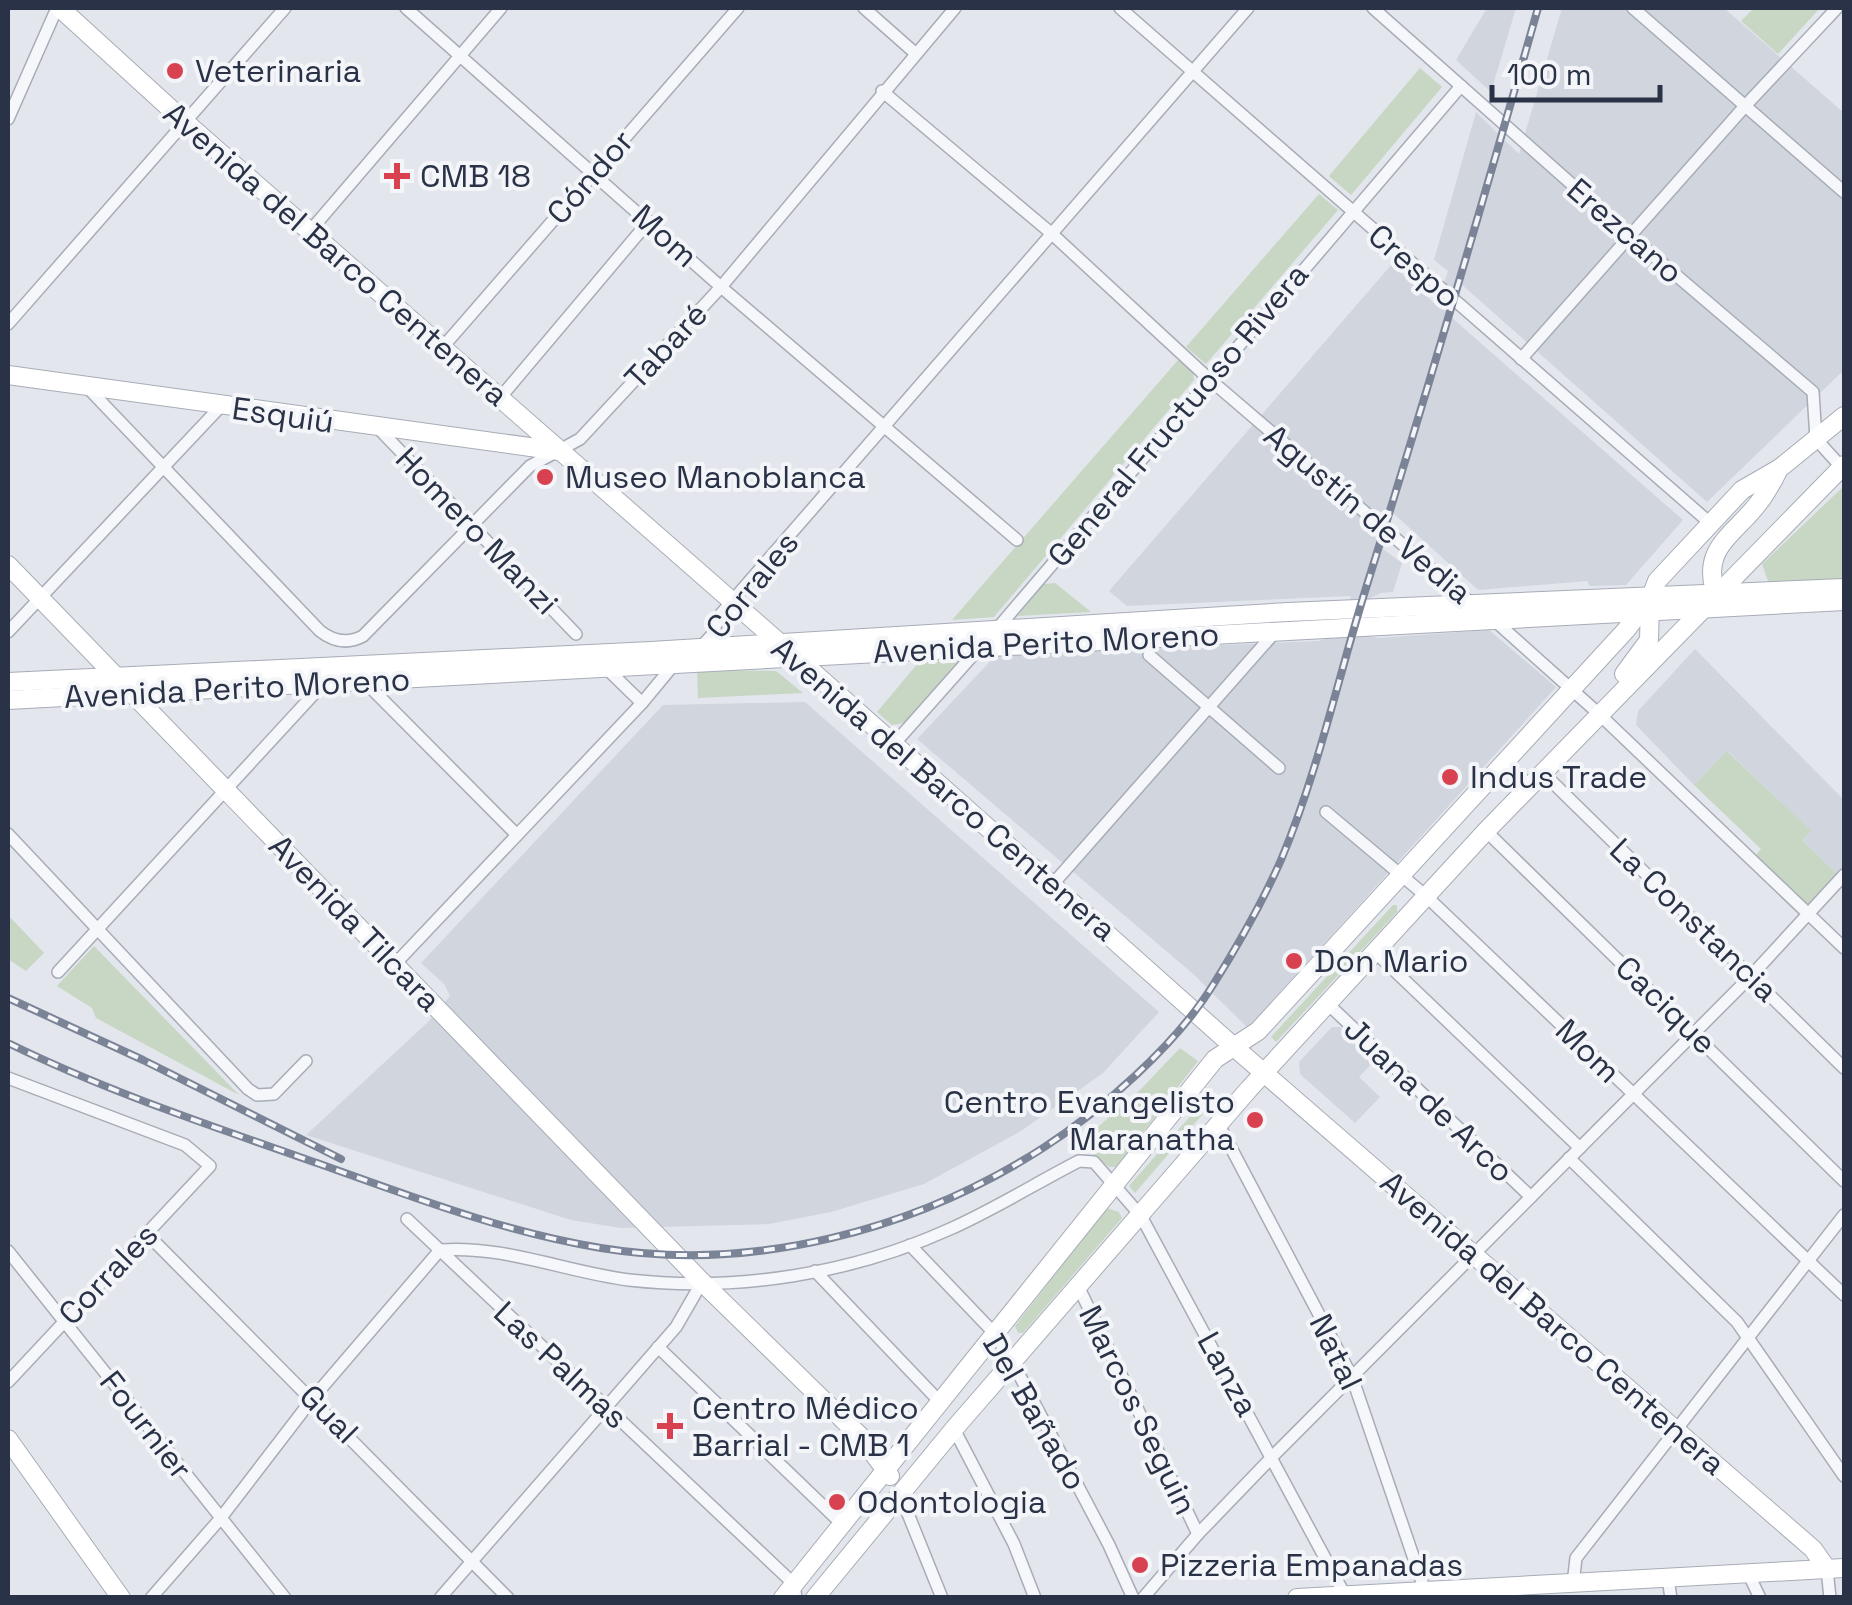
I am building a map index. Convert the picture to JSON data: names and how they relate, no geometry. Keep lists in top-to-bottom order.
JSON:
{
  "streets": {
    "main road": [
      "Avenida del Barco Centenera",
      "Esquiú",
      "Avenida Perito Moreno",
      "Avenida Tilcara"
    ],
    "street": [
      "Cóndor",
      "Erezcano",
      "Mom",
      "Crespo",
      "Tabaré",
      "General Fructuoso Rivera",
      "Agustín de Vedia",
      "Homero Manzi",
      "Corrales",
      "La Constancia",
      "Cacique",
      "Juana de Arco",
      "Natal",
      "Las Palmas",
      "Lanza",
      "Marcos Seguin",
      "Del Bañado",
      "Gual",
      "Fournier"
    ]
  },
  "crossings": [
    ["Cóndor", "Mom"],
    ["Cóndor", "Avenida del Barco Centenera"],
    ["Erezcano", "General Fructuoso Rivera"],
    ["Mom", "Tabaré"],
    ["Mom", "Corrales"],
    ["Avenida del Barco Centenera", "Tabaré"],
    ["Avenida del Barco Centenera", "Esquiú"],
    ["Avenida del Barco Centenera", "General Fructuoso Rivera"],
    ["Avenida del Barco Centenera", "Corrales"],
    ["Avenida del Barco Centenera", "Avenida Perito Moreno"],
    ["Crespo", "General Fructuoso Rivera"],
    ["Crespo", "Corrales"],
    ["Tabaré", "Esquiú"],
    ["Tabaré", "Agustín de Vedia"],
    ["Tabaré", "Homero Manzi"],
    ["Esquiú", "Homero Manzi"],
    ["General Fructuoso Rivera", "Agustín de Vedia"],
    ["General Fructuoso Rivera", "Avenida Perito Moreno"],
    ["Agustín de Vedia", "Corrales"],
    ["Agustín de Vedia", "Avenida Perito Moreno"],
    ["Corrales", "Avenida Perito Moreno"],
    ["Corrales", "Avenida Tilcara"],
    ["Corrales", "Gual"],
    ["Corrales", "Fournier"],
    ["Avenida Perito Moreno", "Avenida Tilcara"],
    ["Lanza", "Del Bañado"]
  ],
  "places": {
    "other": [
      "Veterinaria",
      "Museo Manoblanca",
      "Indus Trade",
      "Don Mario",
      "Centro Evangelisto Maranatha",
      "Odontologia",
      "Pizzeria Empanadas"
    ],
    "health": ["CMB 18", "Centro Médico Barrial - CMB 1"]
  },
  "scale_bar": "100 m"
}
